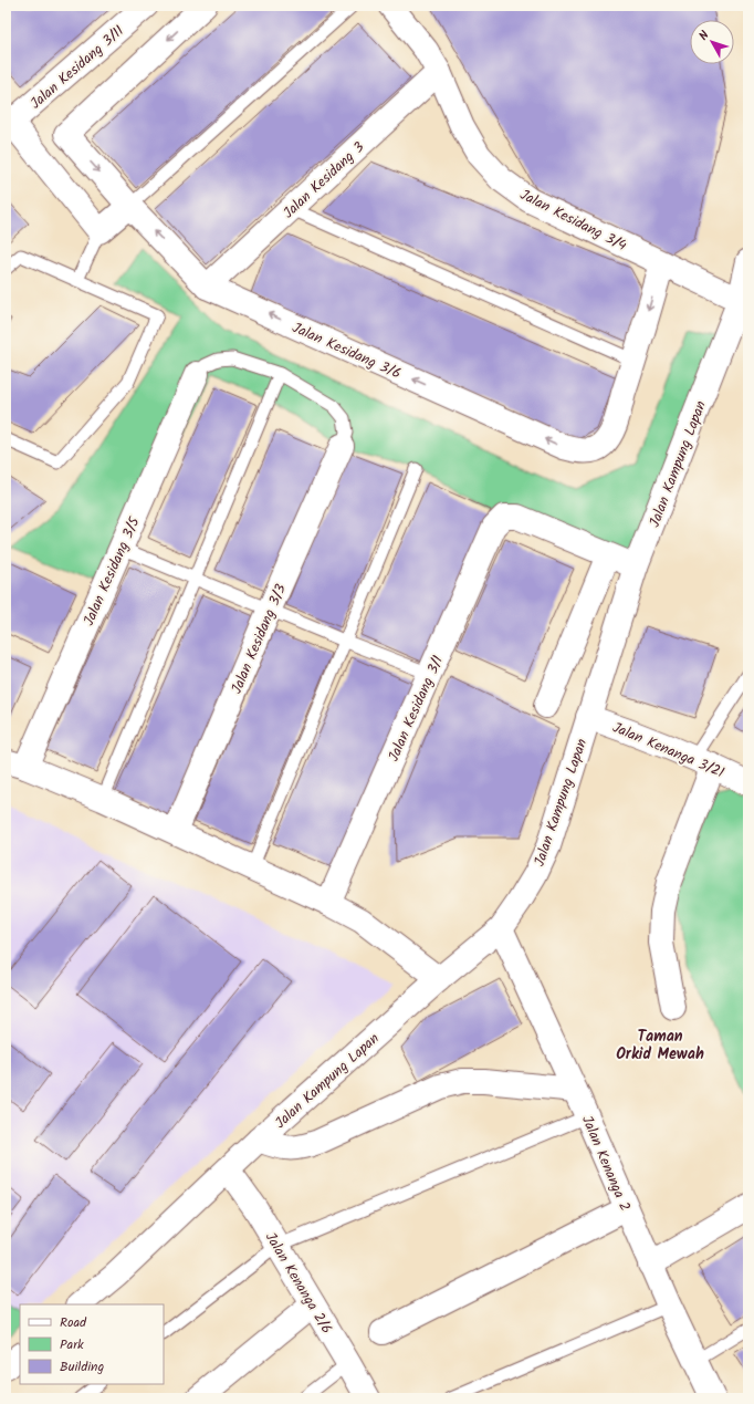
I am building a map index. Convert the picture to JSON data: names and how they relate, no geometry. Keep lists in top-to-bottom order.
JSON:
{
  "streets": {
    "street": [
      "Jalan Kesidang 3/11",
      "Jalan Kesidang 3",
      "Jalan Kesidang 3/4",
      "Jalan Kesidang 3/6",
      "Jalan Kampung Lapan",
      "Jalan Kesidang 3/5",
      "Jalan Kesidang 3/3",
      "Jalan Kesidang 3/1",
      "Jalan Kenanga 3/21",
      "Jalan Kenanga 2",
      "Jalan Kenanga 2/6"
    ]
  },
  "crossings": [
    ["Jalan Kesidang 3", "Jalan Kesidang 3/4"],
    ["Jalan Kesidang 3", "Jalan Kesidang 3/6"],
    ["Jalan Kesidang 3/4", "Jalan Kampung Lapan"],
    ["Jalan Kampung Lapan", "Jalan Kenanga 3/21"],
    ["Jalan Kampung Lapan", "Jalan Kenanga 2"],
    ["Jalan Kampung Lapan", "Jalan Kenanga 2/6"]
  ],
  "districts": ["Taman Orkid Mewah"],
  "legend": ["Road", "Park", "Building"],
  "north": "top left"
}
